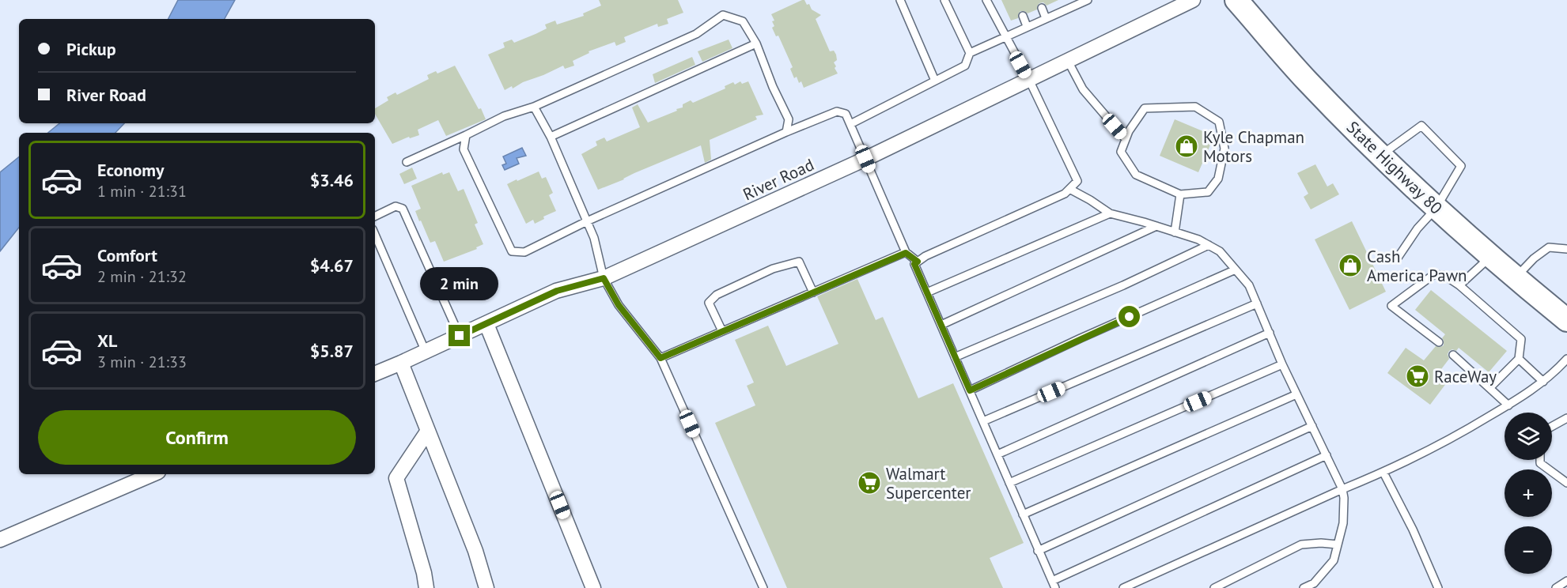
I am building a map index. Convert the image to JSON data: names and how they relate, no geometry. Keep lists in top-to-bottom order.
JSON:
{
  "streets": {
    "main road": ["State Highway 80"],
    "street": ["River Road"]
  },
  "places": {
    "shop": ["Kyle Chapman Motors", "Cash America Pawn"],
    "supermarket": ["RaceWay", "Walmart Supercenter"]
  },
  "page": {
    "banner": ["Pickup", "River Road"],
    "list": [
      {
        "name": "Economy",
        "note": "1 min · 21:31",
        "value": "$3.46"
      },
      {
        "name": "Comfort",
        "note": "2 min · 21:32",
        "value": "$4.67"
      },
      {
        "name": "XL",
        "note": "3 min · 21:33",
        "value": "$5.87"
      }
    ],
    "bubble": "2 min",
    "buttons": "Confirm",
    "map_buttons": ["+", "−"]
  }
}
